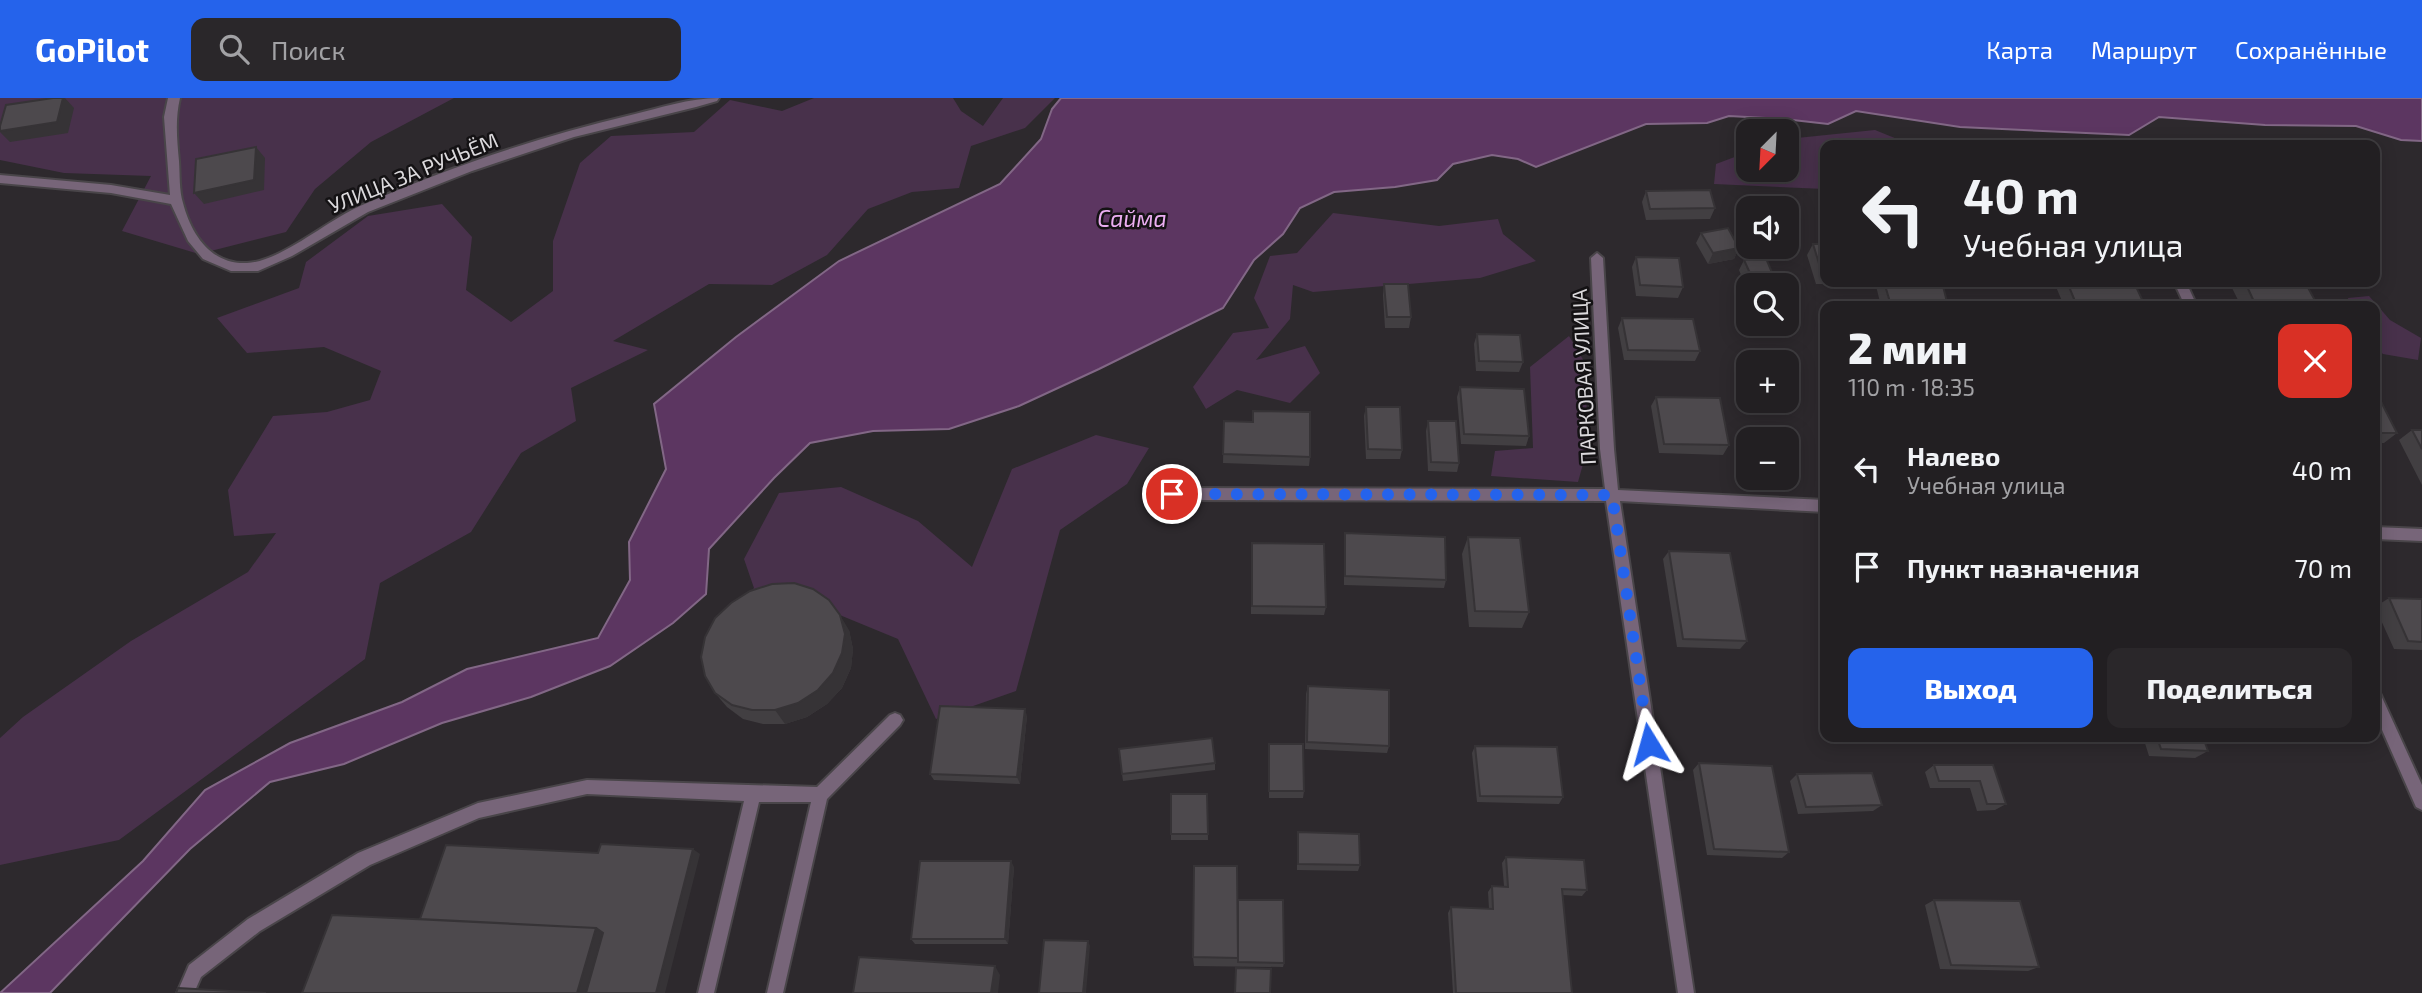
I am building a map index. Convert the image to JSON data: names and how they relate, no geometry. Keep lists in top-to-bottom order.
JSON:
{
  "streets": {
    "street": ["УЛИЦА ЗА РУЧЬЁМ", "ПАРКОВАЯ УЛИЦА"]
  },
  "water": ["Сайма"],
  "north": "bottom left",
  "page": {
    "header": "GoPilot",
    "search": "Поиск",
    "nav": ["Карта", "Маршрут", "Сохранённые"],
    "map_buttons": ["+", "−"],
    "turn": ["40 m", "Учебная улица"],
    "heading": ["2 мин", "110 m · 18:35"],
    "list": [
      {
        "name": "Налево",
        "note": "Учебная улица",
        "value": "40 m"
      },
      {
        "name": "Пункт назначения",
        "value": "70 m"
      }
    ],
    "buttons": ["Выход", "Поделиться"]
  }
}
